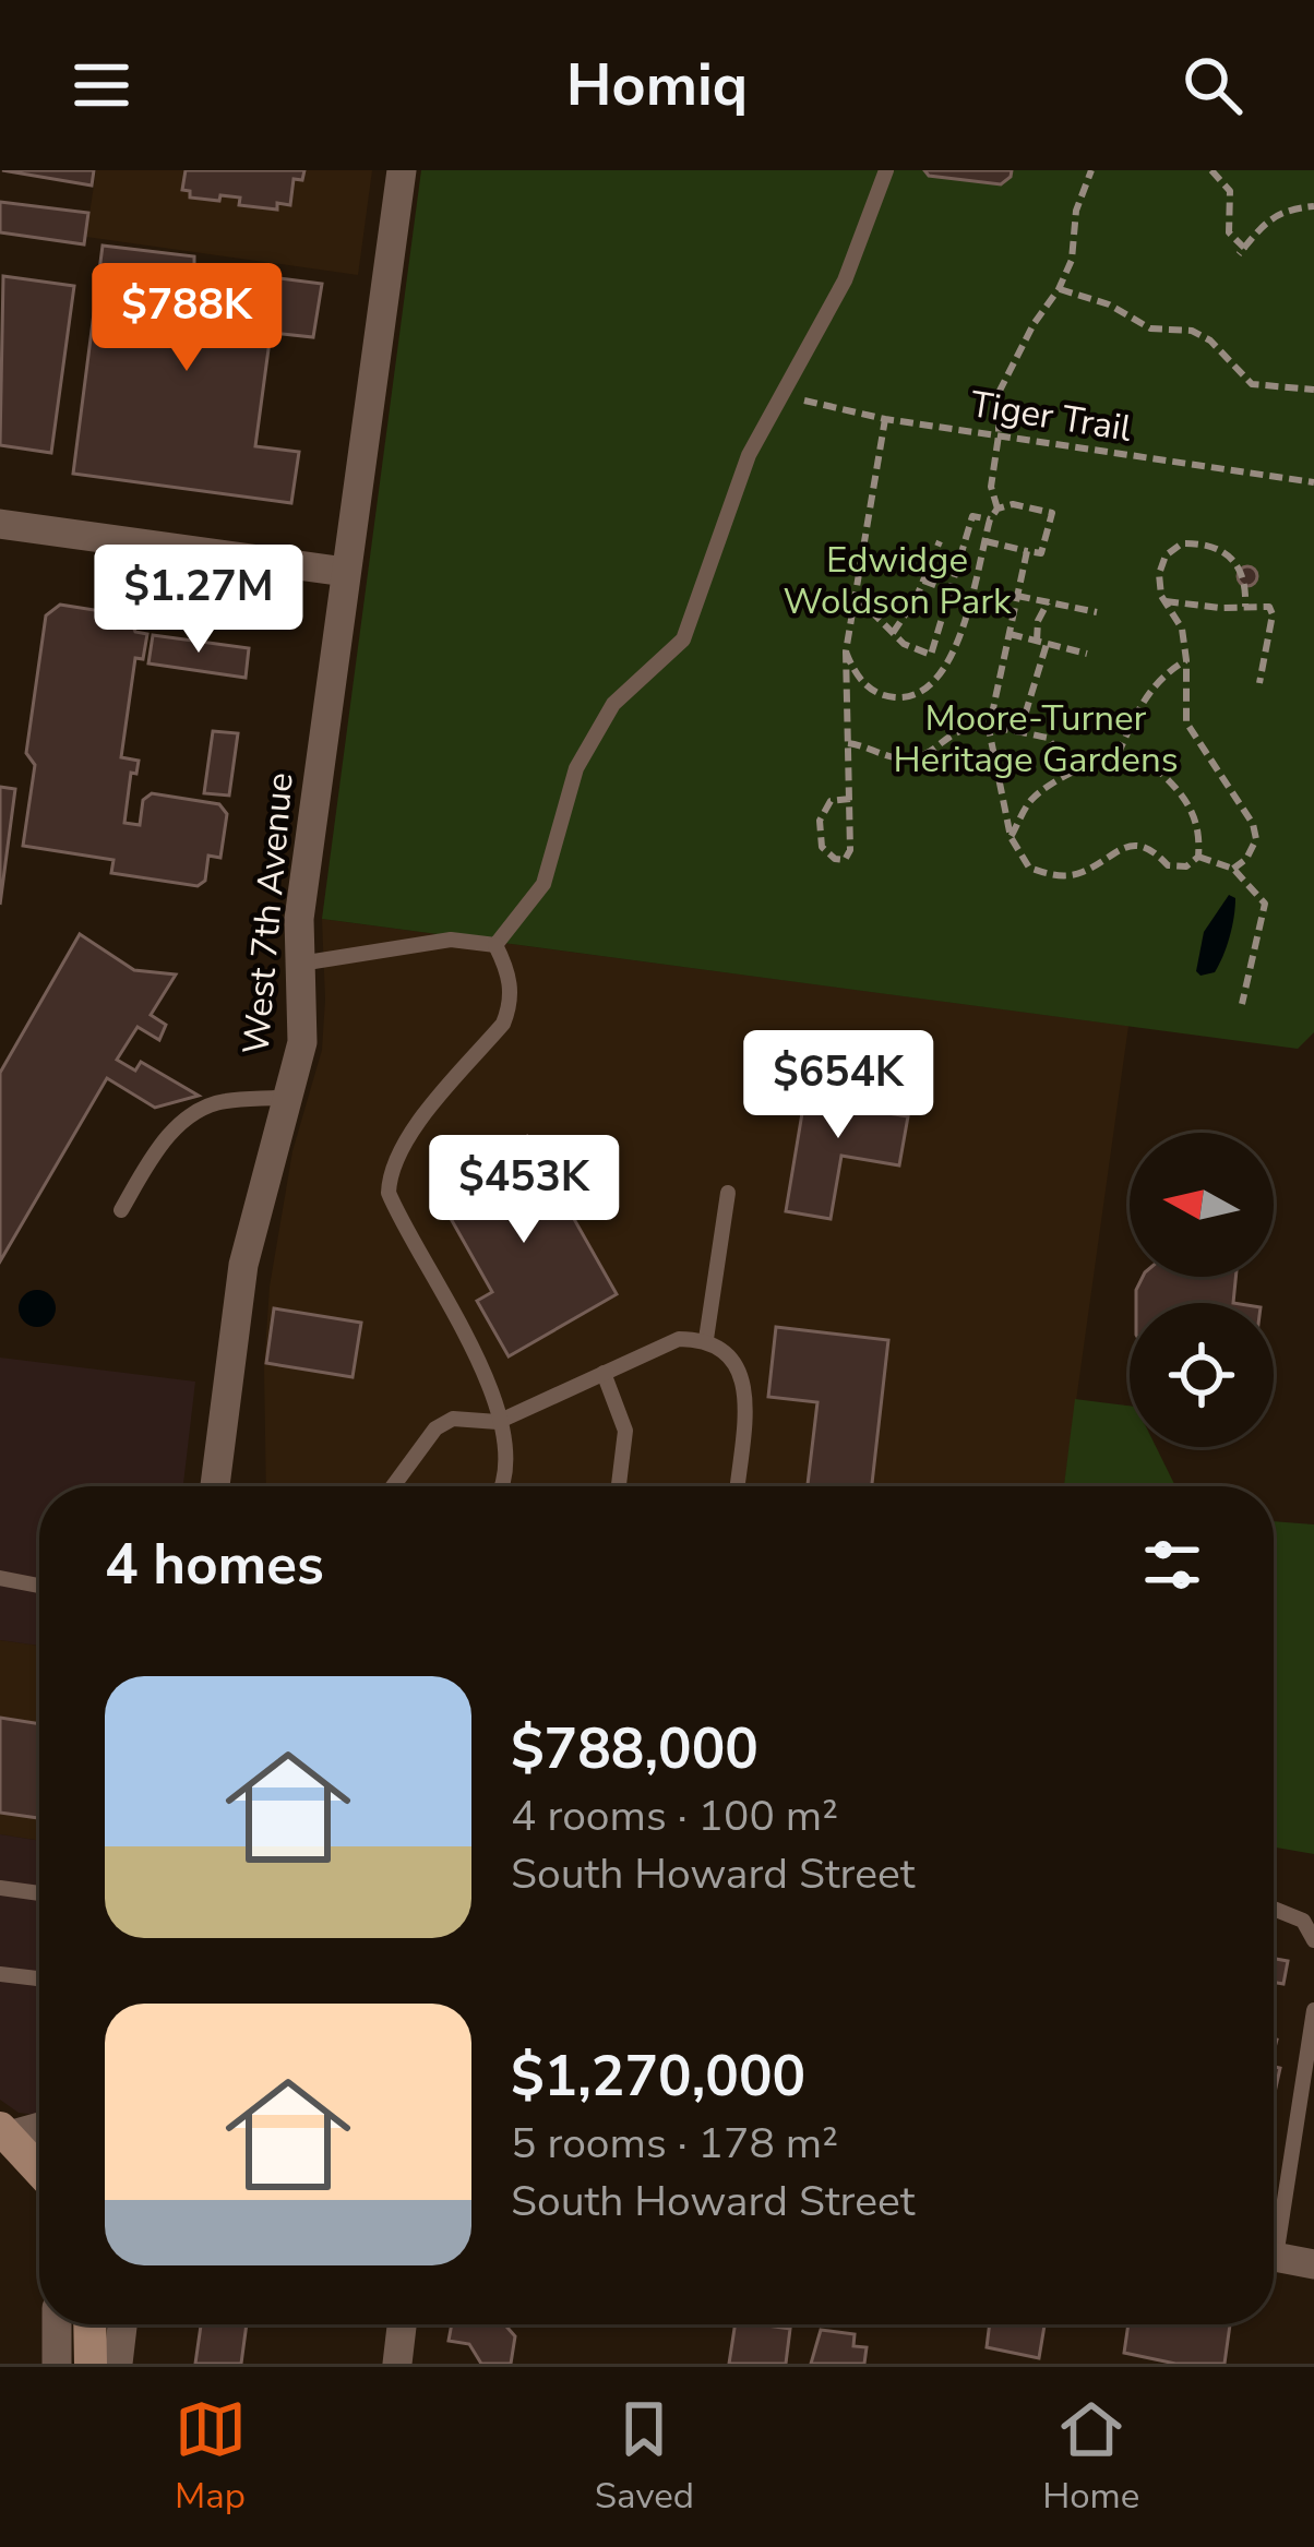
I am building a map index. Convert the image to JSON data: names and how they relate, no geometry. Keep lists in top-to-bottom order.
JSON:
{
  "streets": {
    "street": ["West 7th Avenue"],
    "path": ["Tiger Trail"]
  },
  "parks": ["Edwidge Woldson Park", "Moore-Turner Heritage Gardens"],
  "north": "left",
  "page": {
    "header": "Homiq",
    "price": [
      "$788K",
      "$1.27M",
      "$654K",
      "$453K"
    ],
    "heading": "4 homes",
    "list": [
      {
        "name": "$788,000",
        "note": "4 rooms · 100 m² · South Howard Street"
      },
      {
        "name": "$1,270,000",
        "note": "5 rooms · 178 m² · South Howard Street"
      }
    ],
    "tabs": ["Map", "Saved", "Home"]
  }
}
